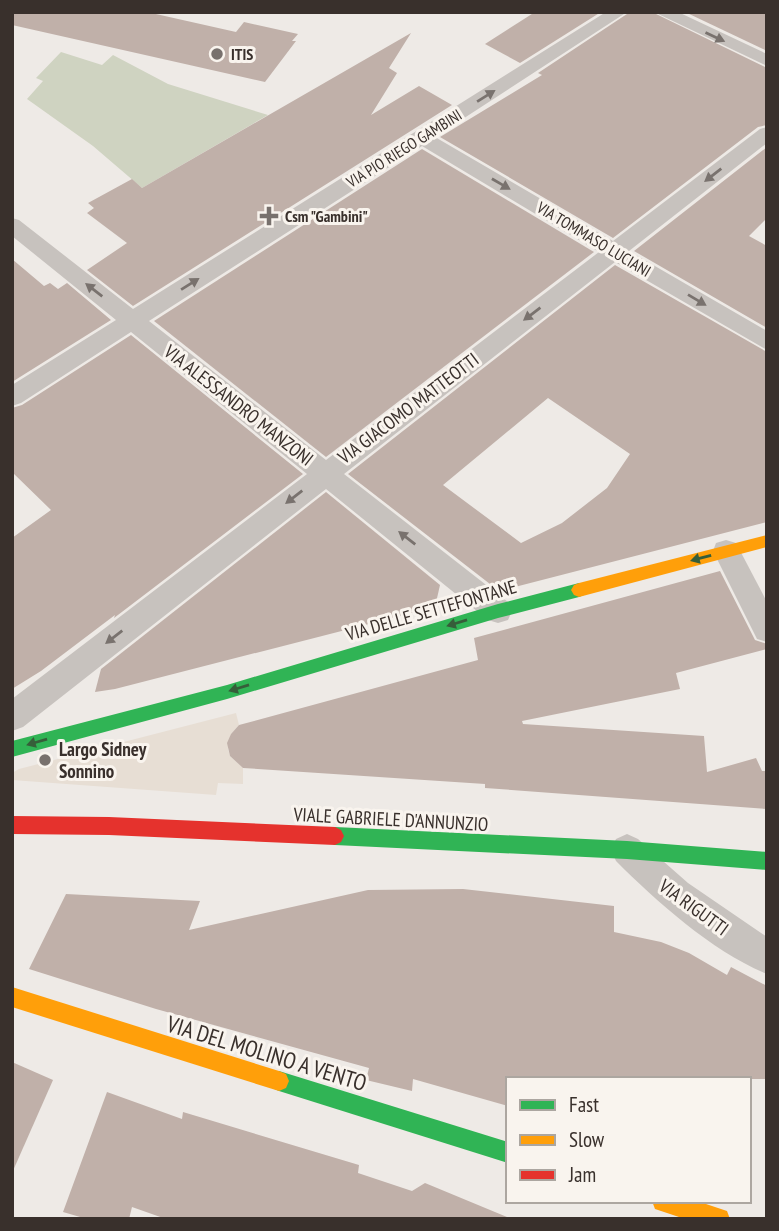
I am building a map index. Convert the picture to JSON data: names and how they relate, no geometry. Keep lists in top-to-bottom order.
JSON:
{
  "streets": {
    "main road": ["VIA DELLE SETTEFONTANE", "VIALE GABRIELE D'ANNUNZIO", "VIA DEL MOLINO A VENTO"],
    "street": [
      "VIA PIO RIEGO GAMBINI",
      "VIA TOMMASO LUCIANI",
      "VIA ALESSANDRO MANZONI",
      "VIA GIACOMO MATTEOTTI",
      "VIA RIGUTTI"
    ]
  },
  "crossings": [
    ["VIA PIO RIEGO GAMBINI", "VIA TOMMASO LUCIANI"],
    ["VIA PIO RIEGO GAMBINI", "VIA ALESSANDRO MANZONI"],
    ["VIA TOMMASO LUCIANI", "VIA GIACOMO MATTEOTTI"],
    ["VIA ALESSANDRO MANZONI", "VIA GIACOMO MATTEOTTI"],
    ["VIA ALESSANDRO MANZONI", "VIA DELLE SETTEFONTANE"],
    ["VIALE GABRIELE D'ANNUNZIO", "VIA RIGUTTI"]
  ],
  "one_way": [
    "VIA PIO RIEGO GAMBINI",
    "VIA TOMMASO LUCIANI",
    "VIA ALESSANDRO MANZONI",
    "VIA GIACOMO MATTEOTTI",
    "VIA DELLE SETTEFONTANE"
  ],
  "places": {
    "other": ["ITIS", "Largo Sidney Sonnino"],
    "health": ["Csm \"Gambini\""]
  },
  "legend": ["Fast", "Slow", "Jam"]
}
